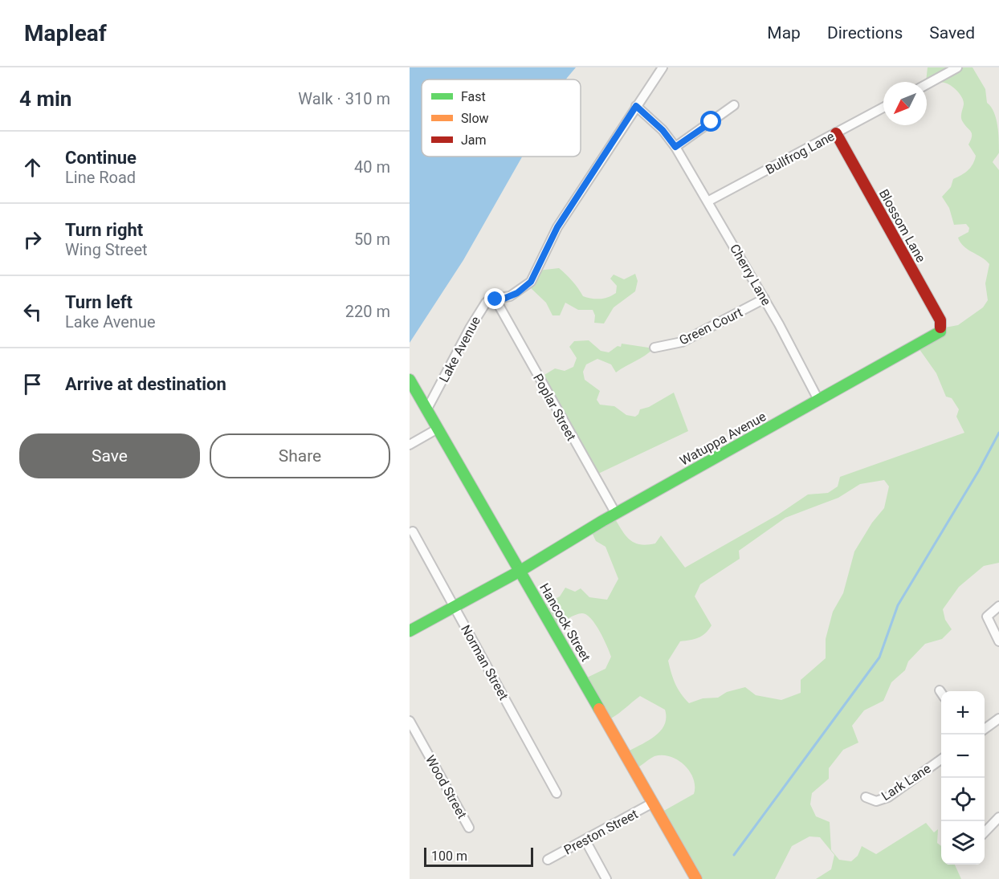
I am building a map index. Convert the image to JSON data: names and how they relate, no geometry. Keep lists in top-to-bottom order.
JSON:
{
  "streets": {
    "street": [
      "Bullfrog Lane",
      "Blossom Lane",
      "Cherry Lane",
      "Green Court",
      "Lake Avenue",
      "Poplar Street",
      "Watuppa Avenue",
      "Hancock Street",
      "Norman Street",
      "Lark Lane",
      "Wood Street",
      "Preston Street"
    ]
  },
  "crossings": [
    ["Bullfrog Lane", "Blossom Lane"],
    ["Bullfrog Lane", "Cherry Lane"],
    ["Blossom Lane", "Watuppa Avenue"],
    ["Cherry Lane", "Green Court"],
    ["Cherry Lane", "Lake Avenue"],
    ["Cherry Lane", "Watuppa Avenue"],
    ["Lake Avenue", "Poplar Street"],
    ["Lake Avenue", "Hancock Street"],
    ["Poplar Street", "Watuppa Avenue"],
    ["Watuppa Avenue", "Hancock Street"],
    ["Watuppa Avenue", "Norman Street"],
    ["Hancock Street", "Preston Street"]
  ],
  "legend": ["Fast", "Slow", "Jam"],
  "scale_bar": "100 m",
  "north": "bottom left",
  "page": {
    "header": "Mapleaf",
    "nav": ["Map", "Directions", "Saved"],
    "heading": ["4 min", "Walk · 310 m"],
    "list": [
      ["Continue", "Line Road", "40 m"],
      ["Turn right", "Wing Street", "50 m"],
      ["Turn left", "Lake Avenue", "220 m"],
      "Arrive at destination"
    ],
    "buttons": ["Save", "Share"],
    "map_buttons": ["+", "−"],
    "scale": "100 m"
  }
}
